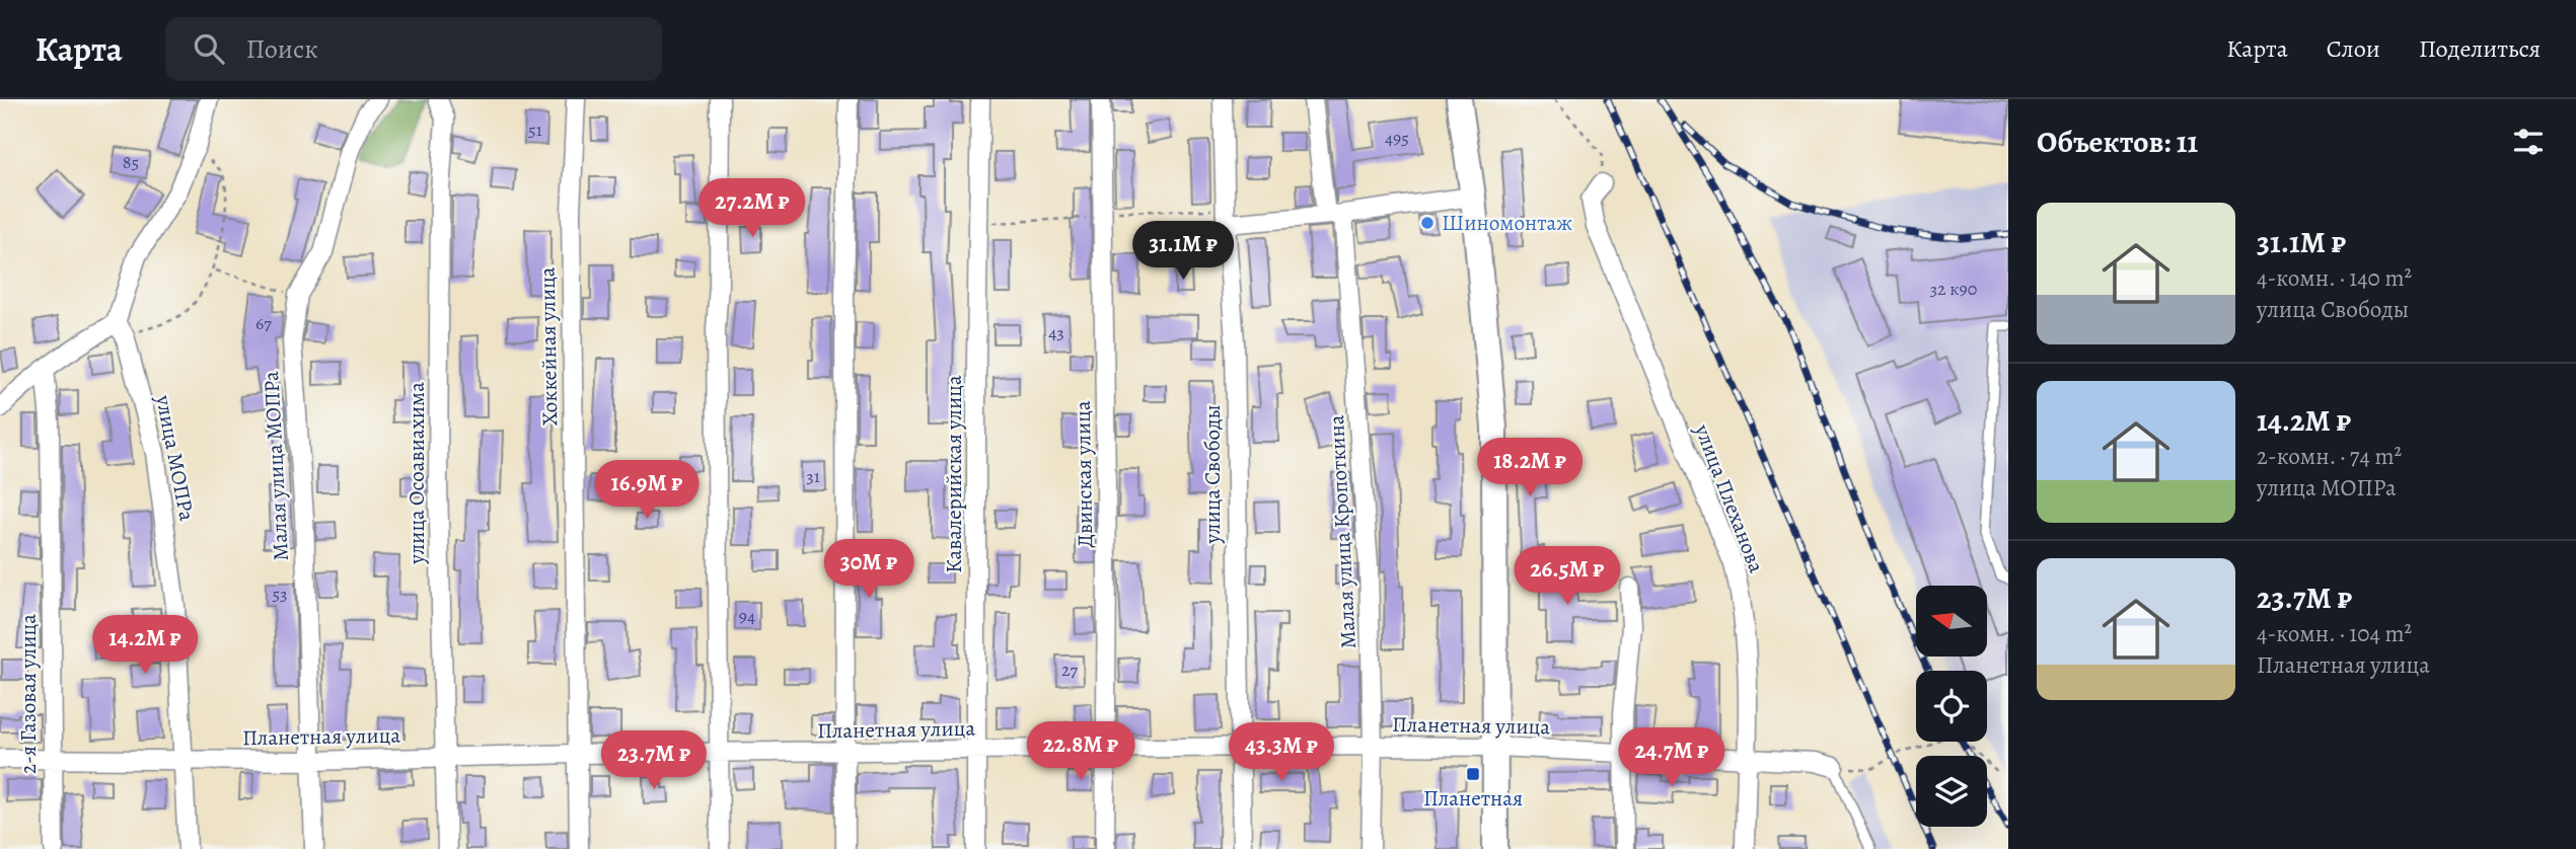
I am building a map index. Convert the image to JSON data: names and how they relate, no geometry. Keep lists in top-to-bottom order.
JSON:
{
  "streets": {
    "street": [
      "Хоккейная улица",
      "улица МОПРа",
      "Малая улица МОПРа",
      "улица Осоавиахима",
      "Кавалерийская улица",
      "Двинская улица",
      "улица Свободы",
      "улица Плеханова",
      "Малая улица Кропоткина",
      "2-я Газовая улица",
      "Планетная улица"
    ]
  },
  "crossings": [
    ["Хоккейная улица", "Планетная улица"],
    ["улица МОПРа", "Планетная улица"],
    ["Малая улица МОПРа", "Планетная улица"],
    ["улица Осоавиахима", "Планетная улица"],
    ["Кавалерийская улица", "Планетная улица"],
    ["Двинская улица", "Планетная улица"],
    ["улица Свободы", "Планетная улица"],
    ["улица Плеханова", "Планетная улица"],
    ["Малая улица Кропоткина", "Планетная улица"],
    ["2-я Газовая улица", "Планетная улица"]
  ],
  "places": {
    "other": ["Шиномонтаж"],
    "transit": ["Планетная"]
  },
  "house_numbers": [
    "51",
    "495",
    "85",
    "32 к90",
    "67",
    "43",
    "31",
    "53",
    "94",
    "27"
  ],
  "north": "left",
  "page": {
    "header": "Карта",
    "search": "Поиск",
    "nav": ["Карта", "Слои", "Поделиться"],
    "heading": "Объектов: 11",
    "price": [
      "27.2M ₽",
      "31.1M ₽",
      "18.2M ₽",
      "16.9M ₽",
      "30M ₽",
      "26.5M ₽",
      "14.2M ₽",
      "22.8M ₽",
      "43.3M ₽",
      "24.7M ₽",
      "23.7M ₽"
    ],
    "list": [
      {
        "name": "31.1M ₽",
        "note": "4-комн. · 140 m² · улица Свободы"
      },
      {
        "name": "14.2M ₽",
        "note": "2-комн. · 74 m² · улица МОПРа"
      },
      {
        "name": "23.7M ₽",
        "note": "4-комн. · 104 m² · Планетная улица"
      }
    ]
  }
}
